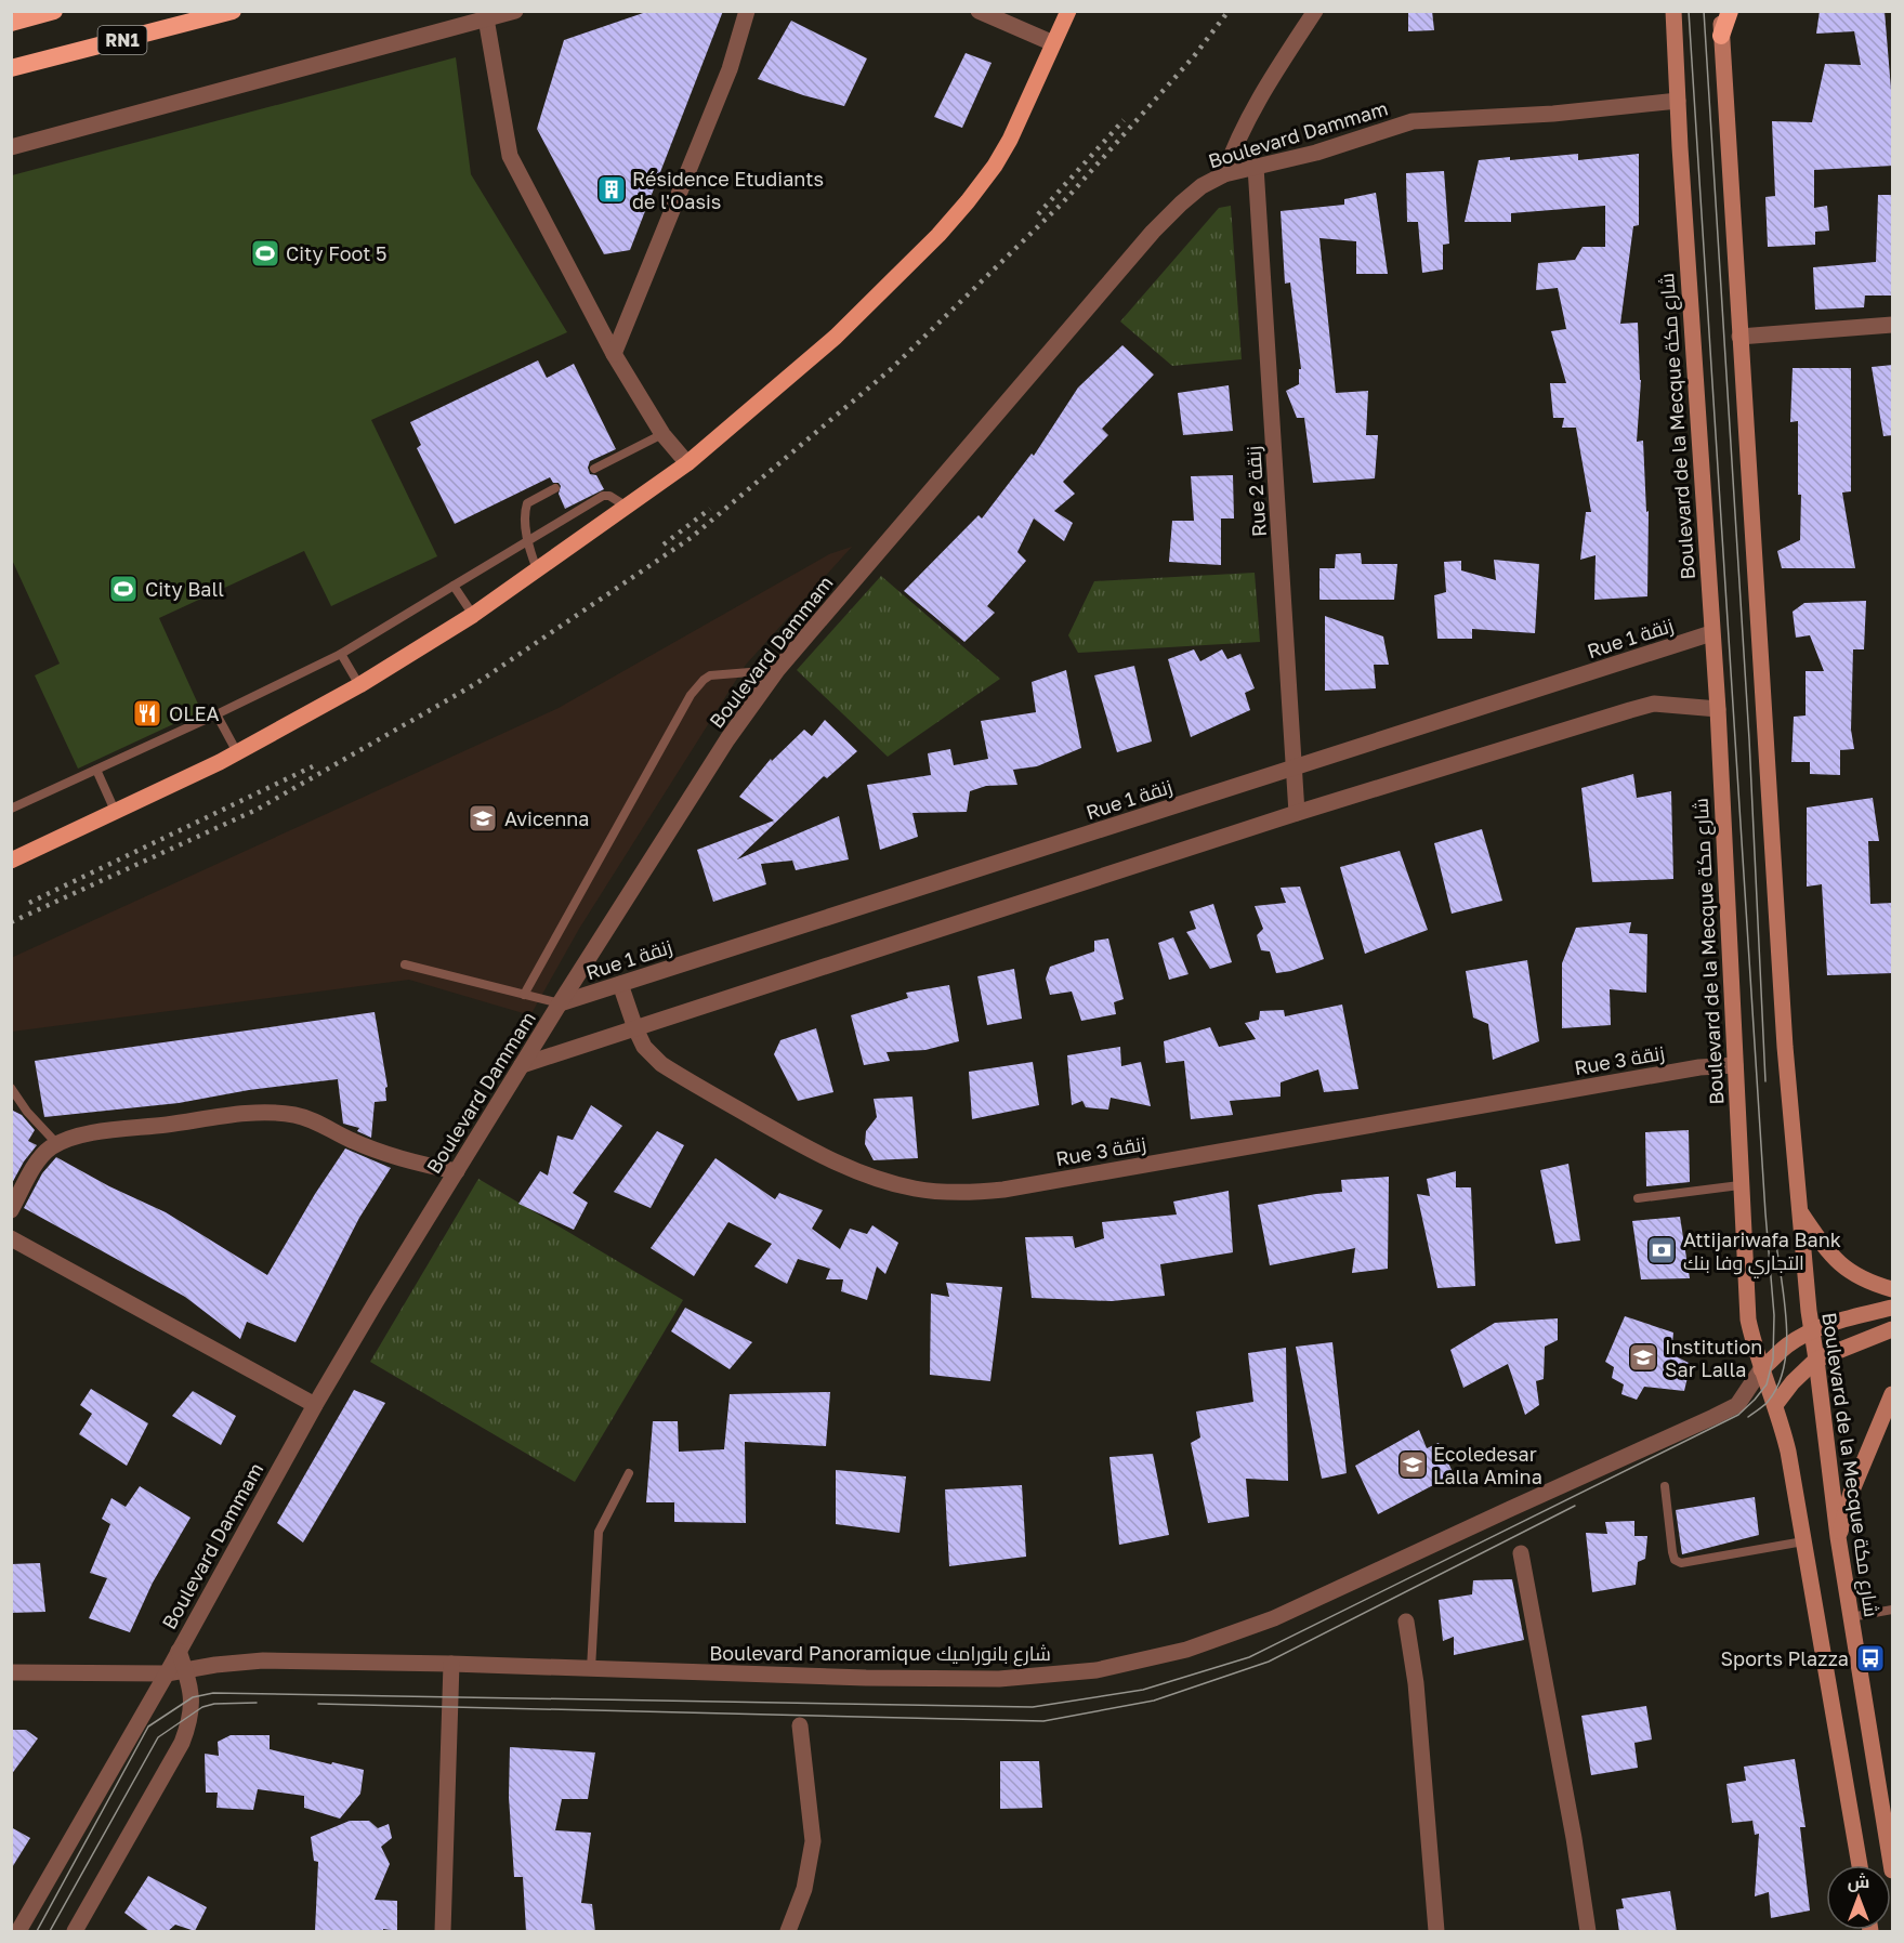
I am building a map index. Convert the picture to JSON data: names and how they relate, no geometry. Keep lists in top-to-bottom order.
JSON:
{
  "streets": {
    "highway": ["RN1"],
    "main road": ["Boulevard de la Mecque شارع مكة", "Boulevard Panoramique شارع بانوراميك"],
    "street": [
      "Boulevard Dammam",
      "Rue 2 زنقة",
      "Rue 1 زنقة",
      "Rue 3 زنقة"
    ]
  },
  "crossings": [
    ["Boulevard Dammam", "Boulevard de la Mecque شارع مكة"],
    ["Boulevard Dammam", "Rue 2 زنقة"],
    ["Boulevard Dammam", "Rue 1 زنقة"],
    ["Boulevard Dammam", "Boulevard Panoramique شارع بانوراميك"],
    ["Boulevard de la Mecque شارع مكة", "Rue 1 زنقة"],
    ["Boulevard de la Mecque شارع مكة", "Rue 3 زنقة"],
    ["Boulevard de la Mecque شارع مكة", "Boulevard Panoramique شارع بانوراميك"],
    ["Rue 2 زنقة", "Rue 1 زنقة"],
    ["Rue 1 زنقة", "Rue 3 زنقة"]
  ],
  "places": {
    "building": ["Résidence Etudiants de l'Oasis"],
    "sports": ["City Foot 5", "City Ball"],
    "restaurant": ["OLEA"],
    "school or university": ["Avicenna", "Institution Sar Lalla", "Ecoledesar Lalla Amina"],
    "bank": ["Attijariwafa Bank التجاري وفا بنك"],
    "bus stop": ["Sports Plazza"]
  },
  "north": "top"
}
